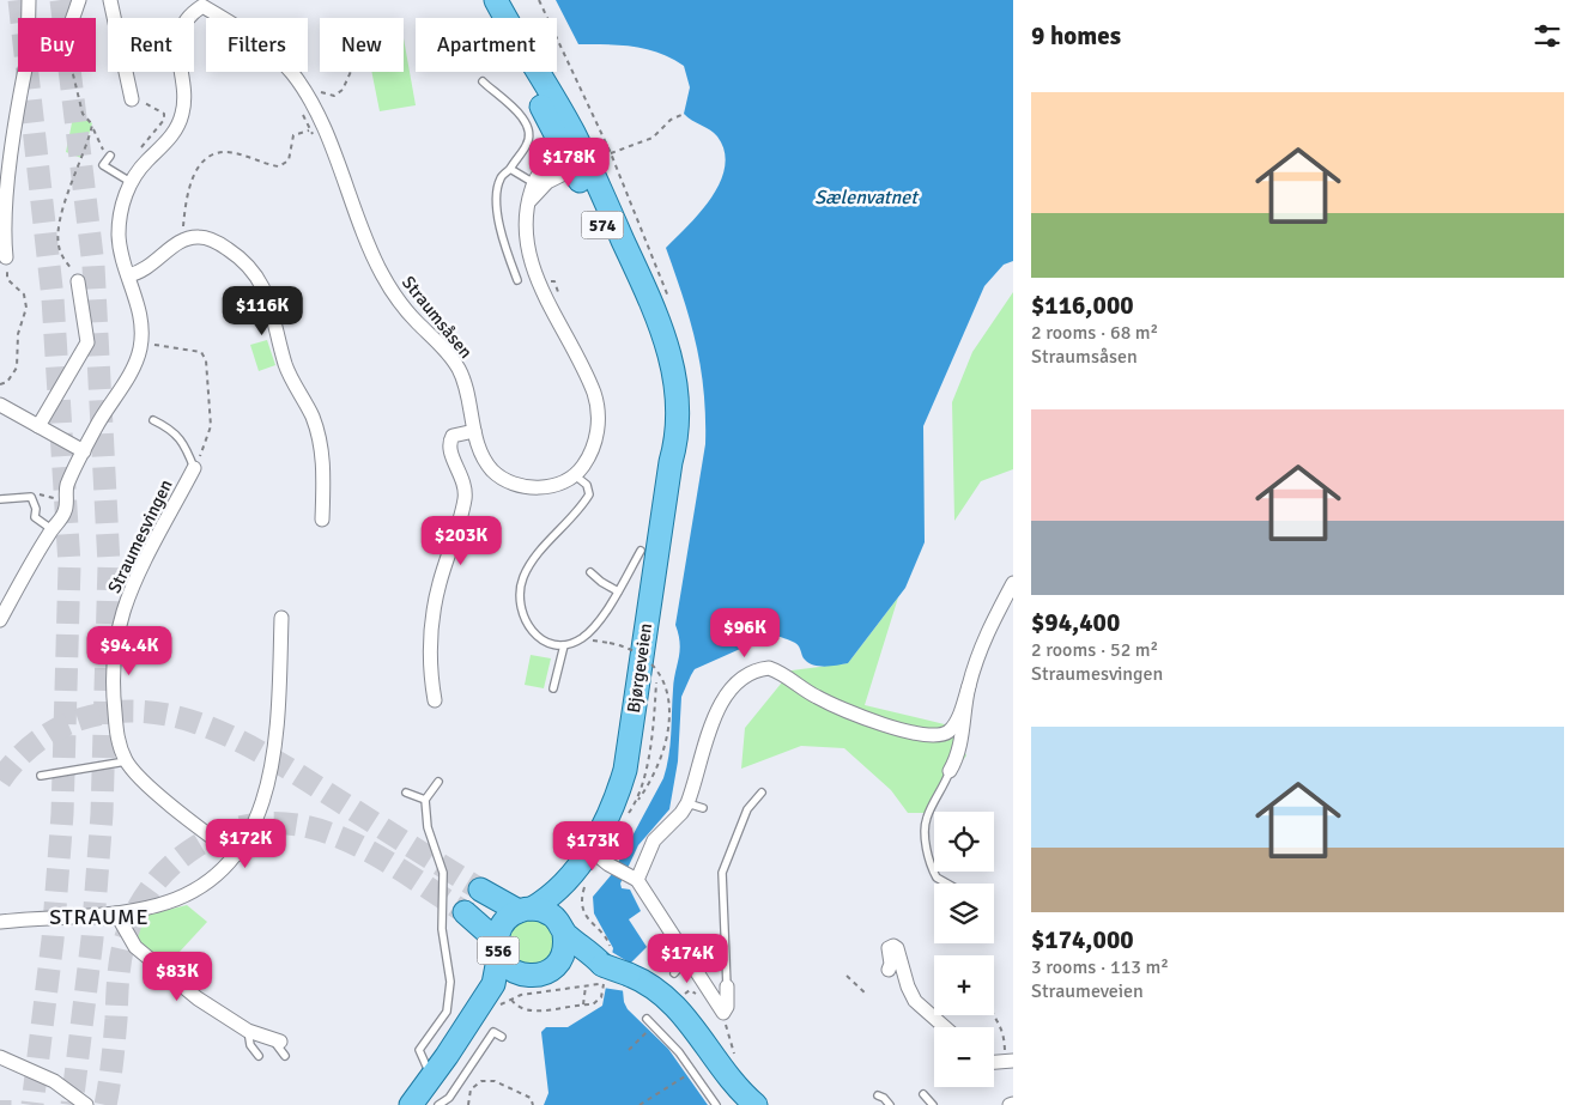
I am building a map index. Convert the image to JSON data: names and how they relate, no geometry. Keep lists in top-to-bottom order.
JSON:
{
  "streets": {
    "main road": ["574", "Bjørgeveien", "556"],
    "street": ["Straumsåsen", "Straumesvingen"]
  },
  "crossings": [
    ["574", "Bjørgeveien"],
    ["574", "556"]
  ],
  "districts": ["STRAUME"],
  "water": ["Sælenvatnet"],
  "page": {
    "heading": "9 homes",
    "chip": [
      "Buy",
      "Rent",
      "Filters",
      "New",
      "Apartment"
    ],
    "list": [
      {
        "name": "$116,000",
        "note": "2 rooms · 68 m² · Straumsåsen"
      },
      {
        "name": "$94,400",
        "note": "2 rooms · 52 m² · Straumesvingen"
      },
      {
        "name": "$174,000",
        "note": "3 rooms · 113 m² · Straumeveien"
      }
    ],
    "price": [
      "$178K",
      "$116K",
      "$203K",
      "$96K",
      "$94.4K",
      "$172K",
      "$173K",
      "$174K",
      "$83K"
    ],
    "map_buttons": ["+", "−"]
  }
}
